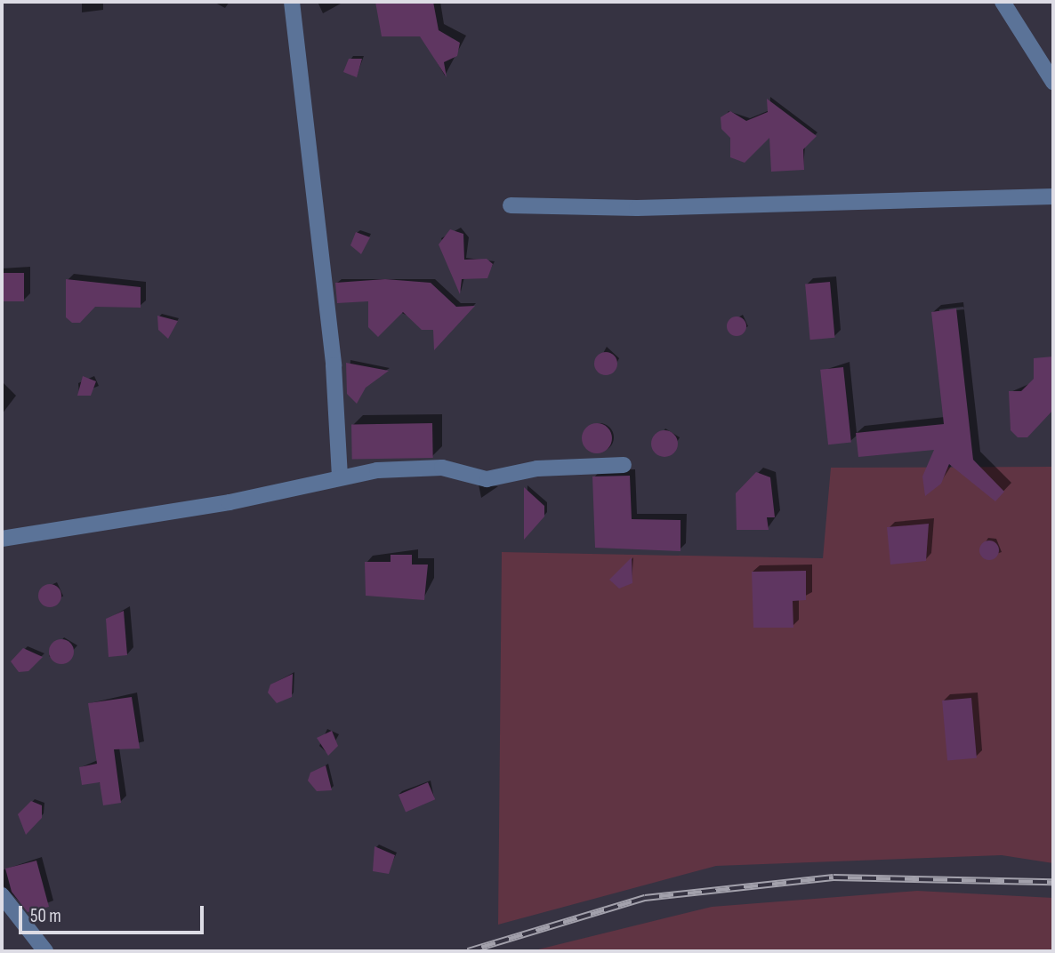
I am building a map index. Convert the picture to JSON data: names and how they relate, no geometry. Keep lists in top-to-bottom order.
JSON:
{
  "scale_bar": "50 m"
}
